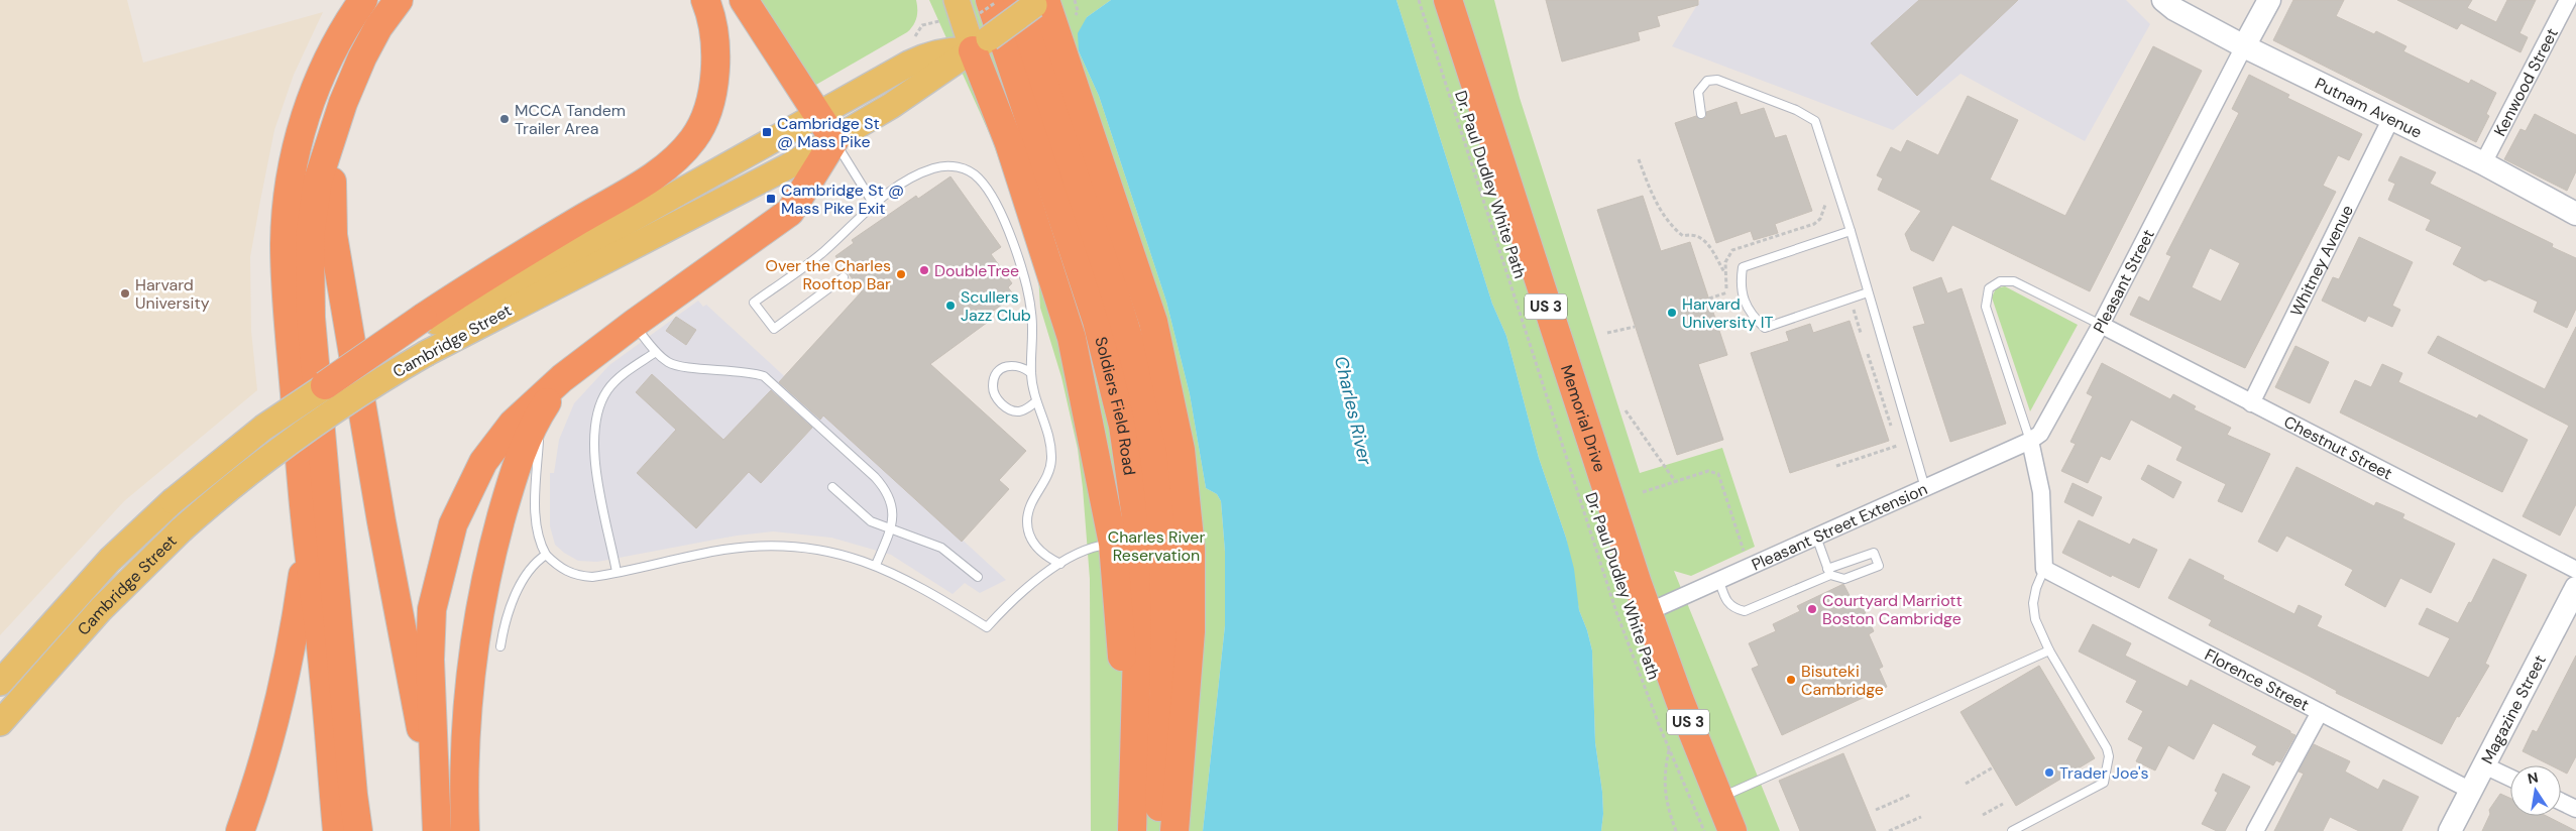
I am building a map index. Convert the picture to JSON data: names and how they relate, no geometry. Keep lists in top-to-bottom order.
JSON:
{
  "streets": {
    "highway": ["US 3", "Soldiers Field Road", "Memorial Drive"],
    "main road": [
      "Putnam Avenue",
      "Pleasant Street",
      "Cambridge Street",
      "Magazine Street"
    ],
    "street": [
      "Kenwood Street",
      "Whitney Avenue",
      "Chestnut Street",
      "Pleasant Street Extension",
      "Florence Street"
    ],
    "path": ["Dr. Paul Dudley White Path"]
  },
  "crossings": [
    ["Kenwood Street", "Putnam Avenue"],
    ["Putnam Avenue", "Whitney Avenue"],
    ["Putnam Avenue", "Pleasant Street"],
    ["Whitney Avenue", "Chestnut Street"],
    ["Pleasant Street", "Chestnut Street"],
    ["Pleasant Street", "Pleasant Street Extension"],
    ["Cambridge Street", "Soldiers Field Road"],
    ["Memorial Drive", "Pleasant Street Extension"],
    ["Florence Street", "Magazine Street"]
  ],
  "water": ["Charles River"],
  "parks": ["Charles River Reservation"],
  "places": {
    "other": [
      "MCCA Tandem Trailer Area",
      "DoubleTree",
      "Over the Charles Rooftop Bar",
      "Harvard University",
      "Scullers Jazz Club",
      "Harvard University IT",
      "Courtyard Marriott Boston Cambridge",
      "Bisuteki Cambridge",
      "Trader Joe's"
    ],
    "transit": ["Cambridge St @ Mass Pike", "Cambridge St @ Mass Pike Exit"]
  },
  "north": "top"
}
